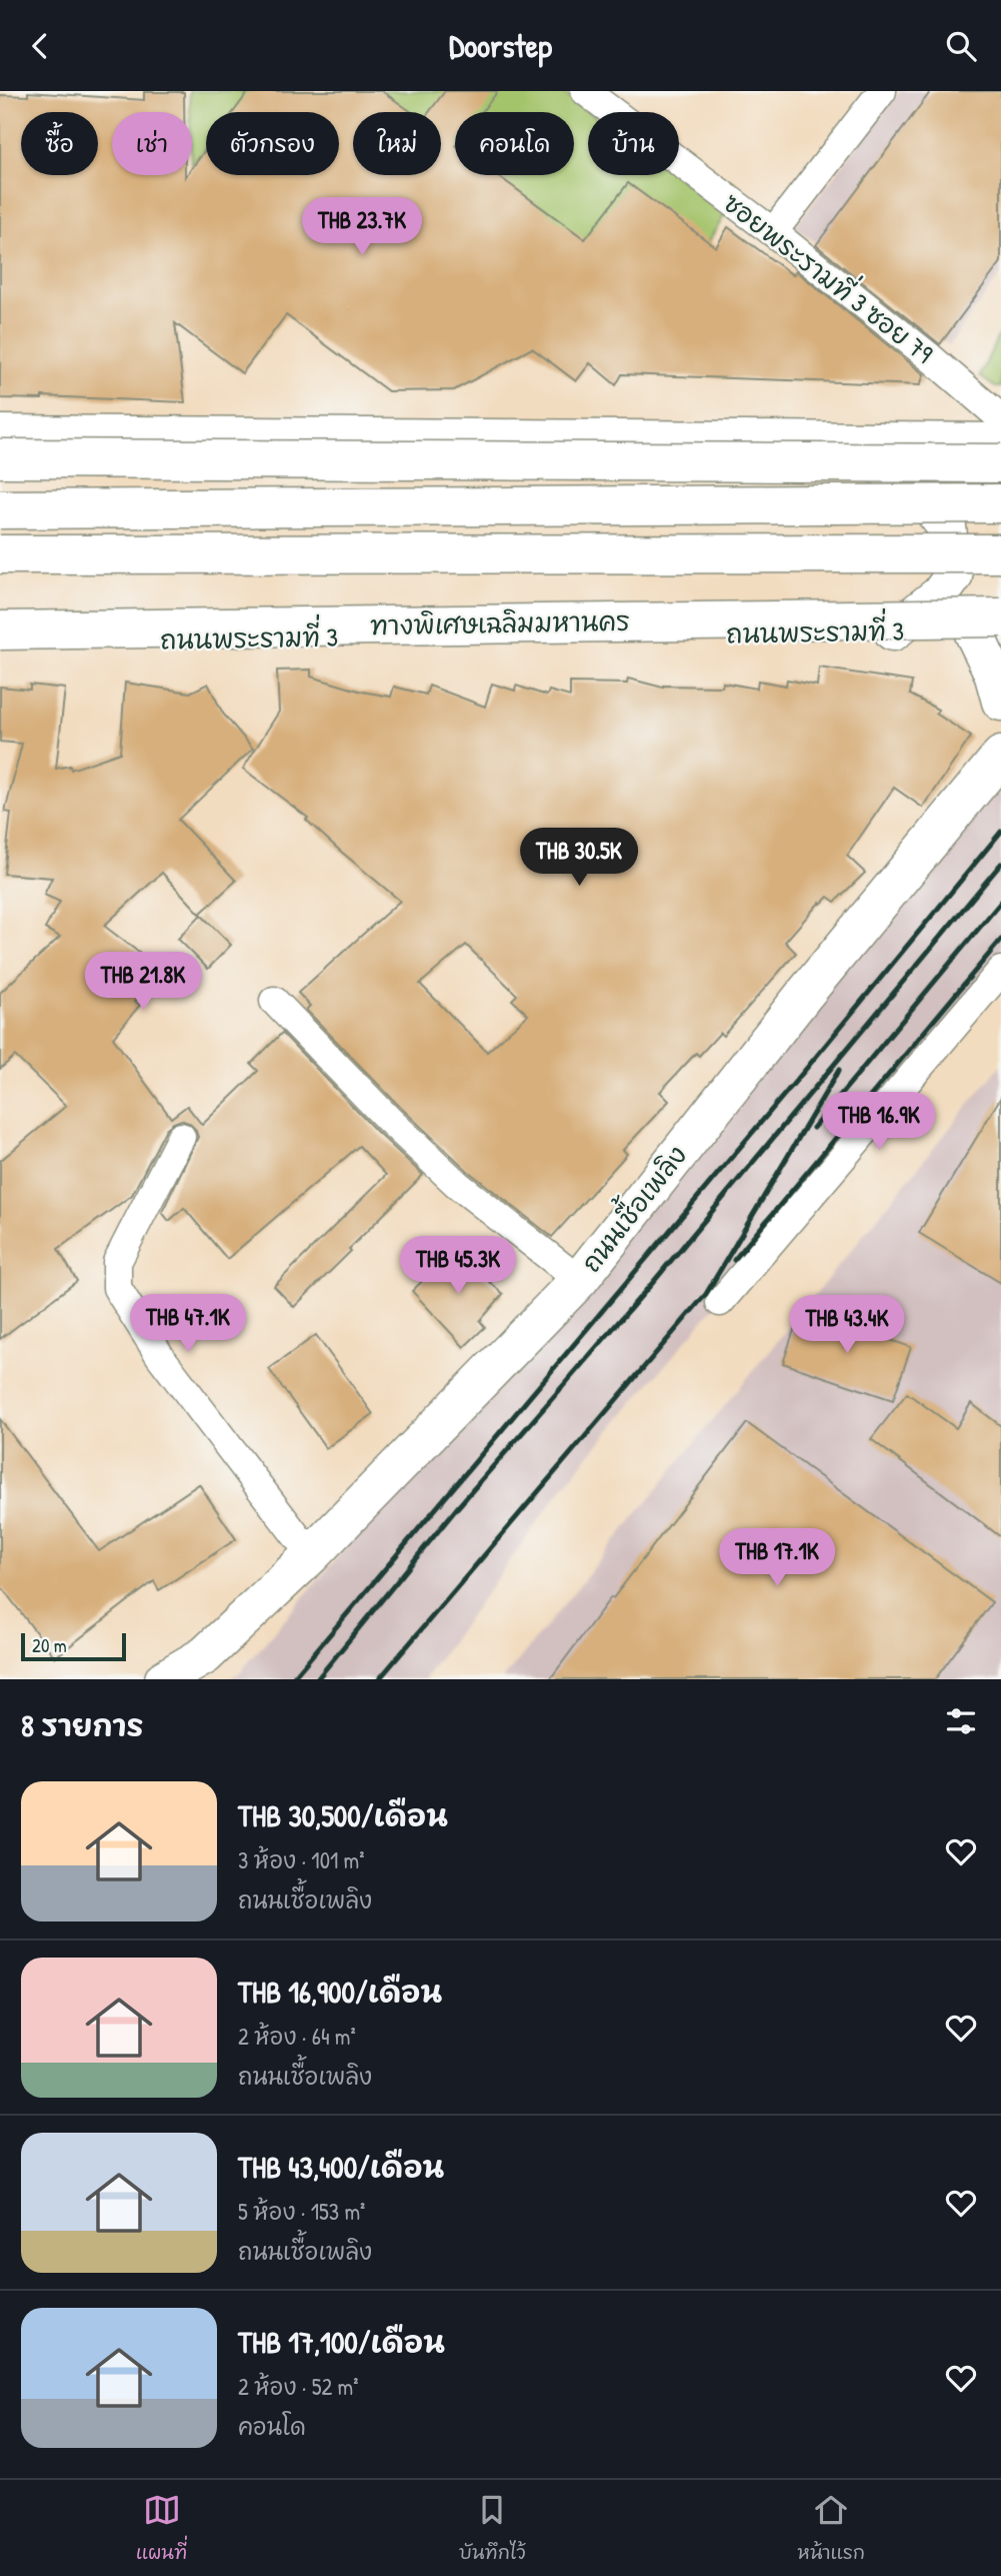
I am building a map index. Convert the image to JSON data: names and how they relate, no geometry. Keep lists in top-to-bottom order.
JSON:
{
  "streets": {
    "main road": ["ทางพิเศษเฉลิมมหานคร", "ถนนพระรามที่ 3", "ถนนเชื้อเพลิง"],
    "street": ["ซอยพระรามที่ 3 ซอย 79"]
  },
  "crossings": [
    ["ทางพิเศษเฉลิมมหานคร", "ถนนพระรามที่ 3"]
  ],
  "scale_bar": "20 m",
  "page": {
    "header": "Doorstep",
    "chip": [
      "ซื้อ",
      "เช่า",
      "ตัวกรอง",
      "ใหม่",
      "คอนโด",
      "บ้าน"
    ],
    "price": [
      "THB 23.7K",
      "THB 30.5K",
      "THB 21.8K",
      "THB 16.9K",
      "THB 45.3K",
      "THB 47.1K",
      "THB 43.4K",
      "THB 17.1K"
    ],
    "scale": "20 m",
    "heading": "8 รายการ",
    "list": [
      {
        "name": "THB 30,500/เดือน",
        "note": "3 ห้อง · 101 m² · ถนนเชื้อเพลิง"
      },
      {
        "name": "THB 16,900/เดือน",
        "note": "2 ห้อง · 64 m² · ถนนเชื้อเพลิง"
      },
      {
        "name": "THB 43,400/เดือน",
        "note": "5 ห้อง · 153 m² · ถนนเชื้อเพลิง"
      },
      {
        "name": "THB 17,100/เดือน",
        "note": "2 ห้อง · 52 m² · คอนโด"
      }
    ],
    "tabs": ["แผนที่", "บันทึกไว้", "หน้าแรก"]
  }
}
